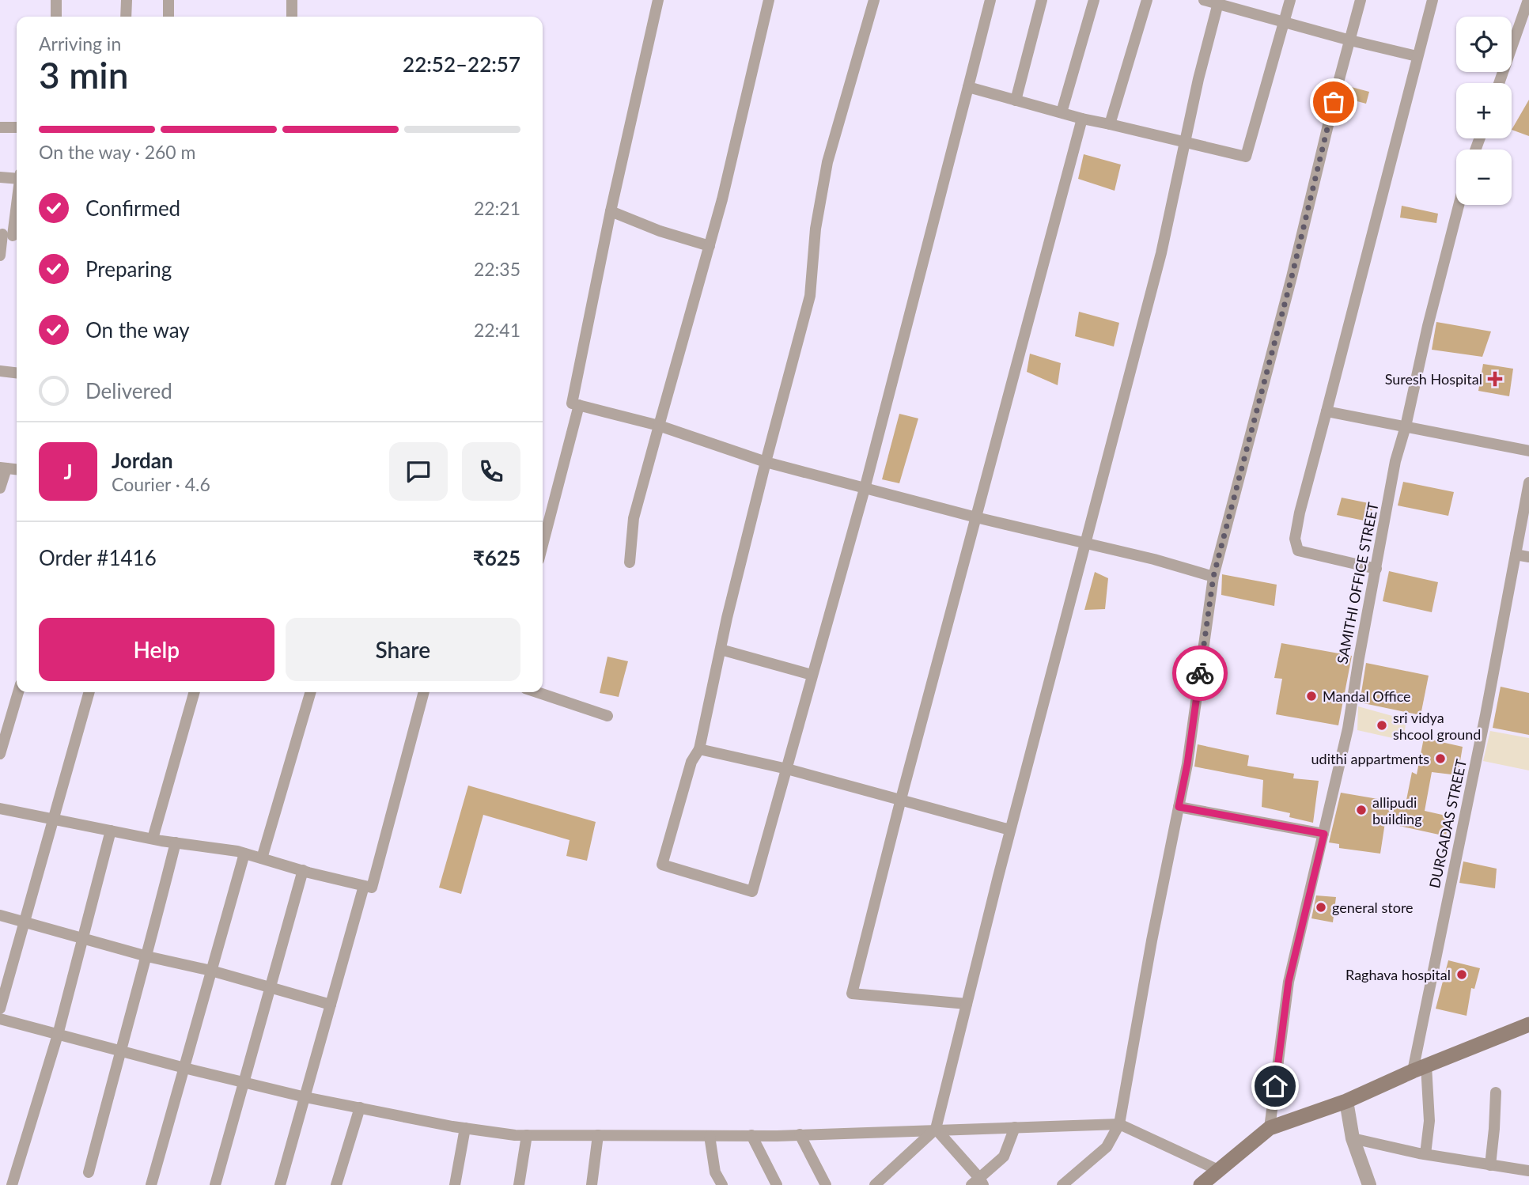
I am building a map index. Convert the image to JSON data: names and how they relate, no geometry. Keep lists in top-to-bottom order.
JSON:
{
  "streets": {
    "street": ["SAMITHI OFFICE STREET", "DURGADAS STREET"]
  },
  "places": {
    "health": ["Suresh Hospital"],
    "other": [
      "Mandal Office",
      "sri vidya shcool ground",
      "udithi appartments",
      "allipudi building",
      "general store",
      "Raghava hospital"
    ]
  },
  "page": {
    "map_buttons": ["+", "−"],
    "heading": ["3 min", "Arriving in", "22:52–22:57"],
    "panel": [
      "Jordan",
      "Courier · 4.6",
      "Order #1416",
      "₹625"
    ],
    "bar": "On the way · 260 m",
    "list": [
      ["Confirmed", "22:21"],
      ["Preparing", "22:35"],
      ["On the way", "22:41"],
      "Delivered"
    ],
    "round": "J",
    "buttons": ["Help", "Share"]
  }
}
